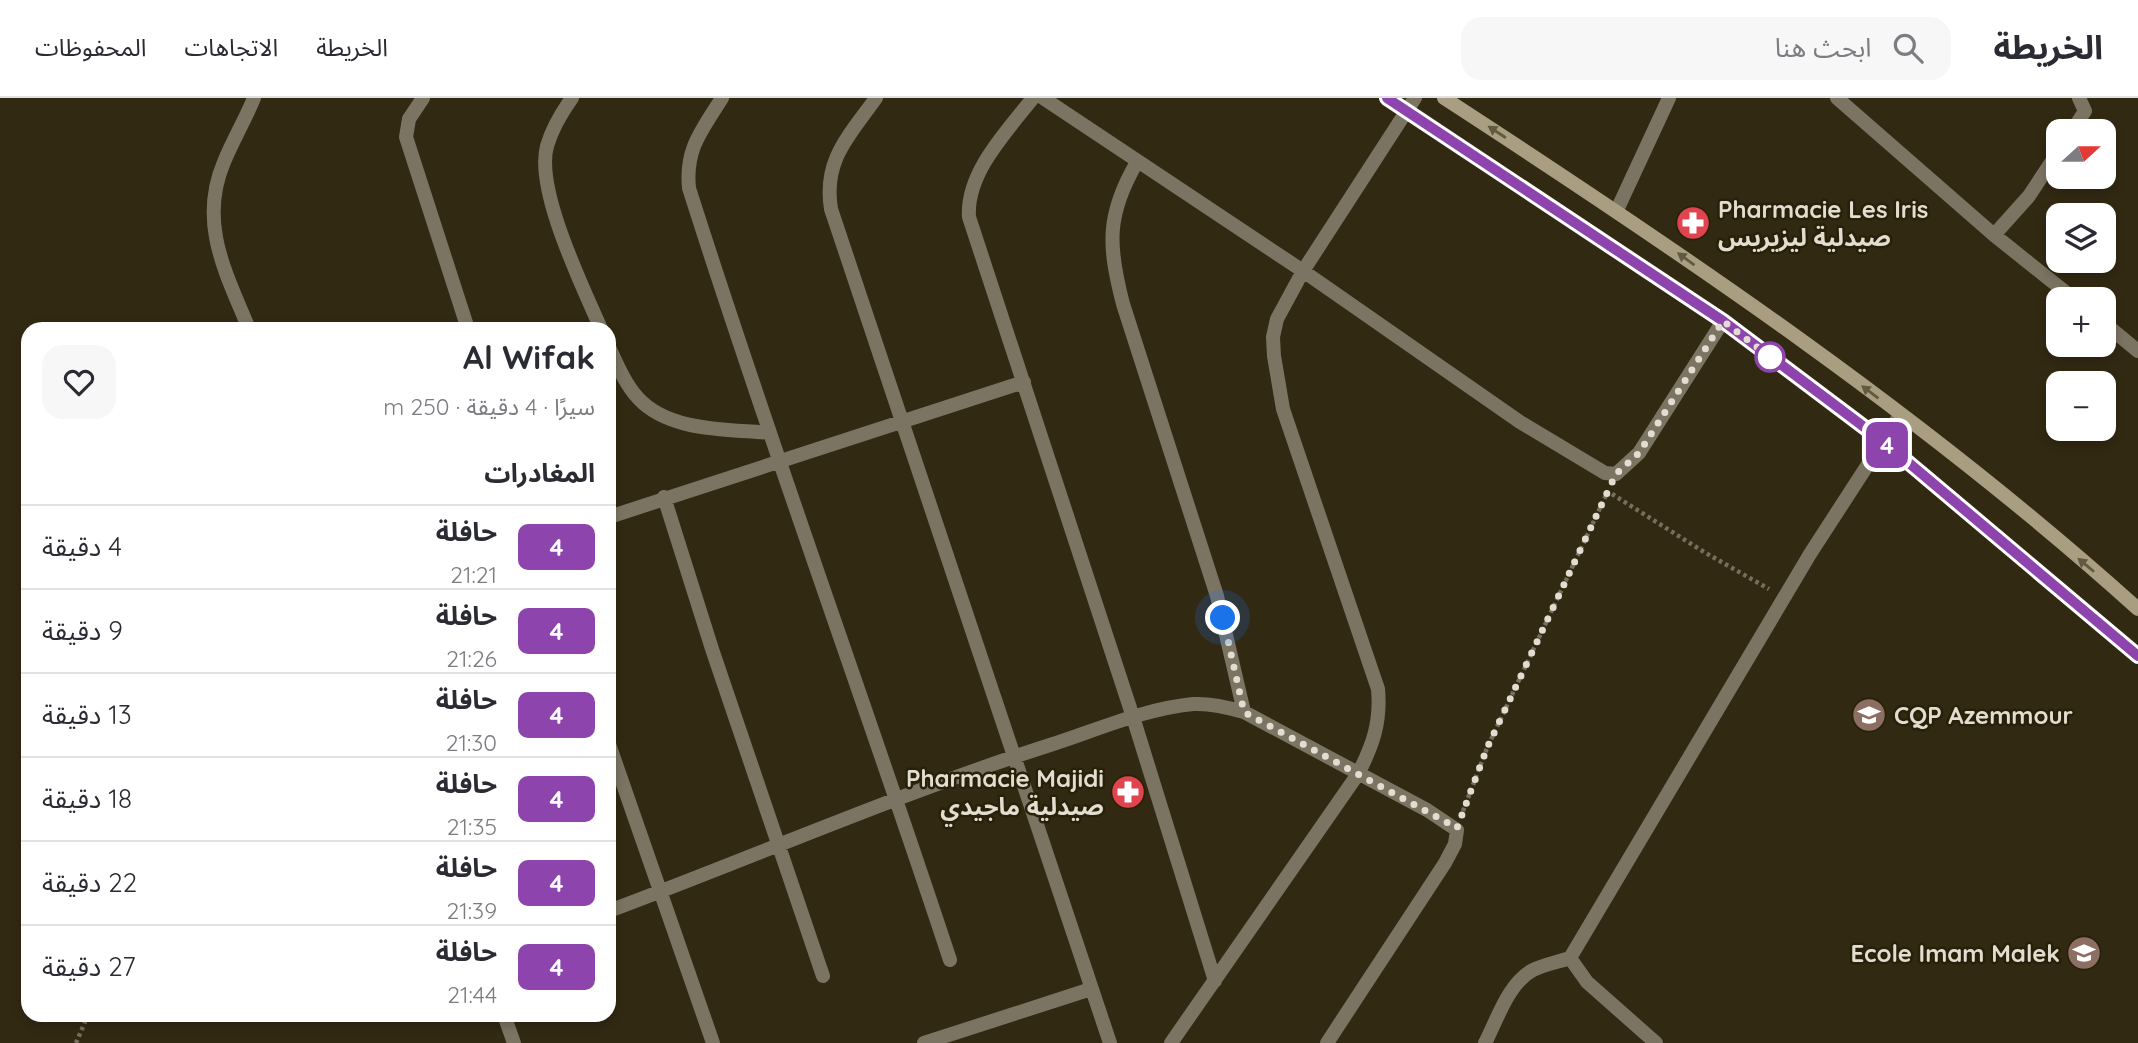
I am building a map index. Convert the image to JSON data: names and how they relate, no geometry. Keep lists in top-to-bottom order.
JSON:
{
  "places": {
    "pharmacy": ["Pharmacie Les Iris صيدلية ليزيريس", "Pharmacie Majidi صيدلية ماجيدي"],
    "school or university": ["CQP Azemmour", "Ecole Imam Malek"]
  },
  "lines": ["bus line 4"],
  "north": "right",
  "page": {
    "header": "الخريطة",
    "search": "ابحث هنا",
    "nav": ["الخريطة", "الاتجاهات", "المحفوظات"],
    "on_map": "4",
    "map_buttons": ["+", "−"],
    "heading": [
      ["Al Wifak", "سيرًا · 4 دقيقة · 250 m"],
      "المغادرات"
    ],
    "list": [
      {
        "mark": "4",
        "name": "حافلة",
        "note": "21:21",
        "value": "4 دقيقة"
      },
      {
        "mark": "4",
        "name": "حافلة",
        "note": "21:26",
        "value": "9 دقيقة"
      },
      {
        "mark": "4",
        "name": "حافلة",
        "note": "21:30",
        "value": "13 دقيقة"
      },
      {
        "mark": "4",
        "name": "حافلة",
        "note": "21:35",
        "value": "18 دقيقة"
      },
      {
        "mark": "4",
        "name": "حافلة",
        "note": "21:39",
        "value": "22 دقيقة"
      },
      {
        "mark": "4",
        "name": "حافلة",
        "note": "21:44",
        "value": "27 دقيقة"
      }
    ]
  }
}
